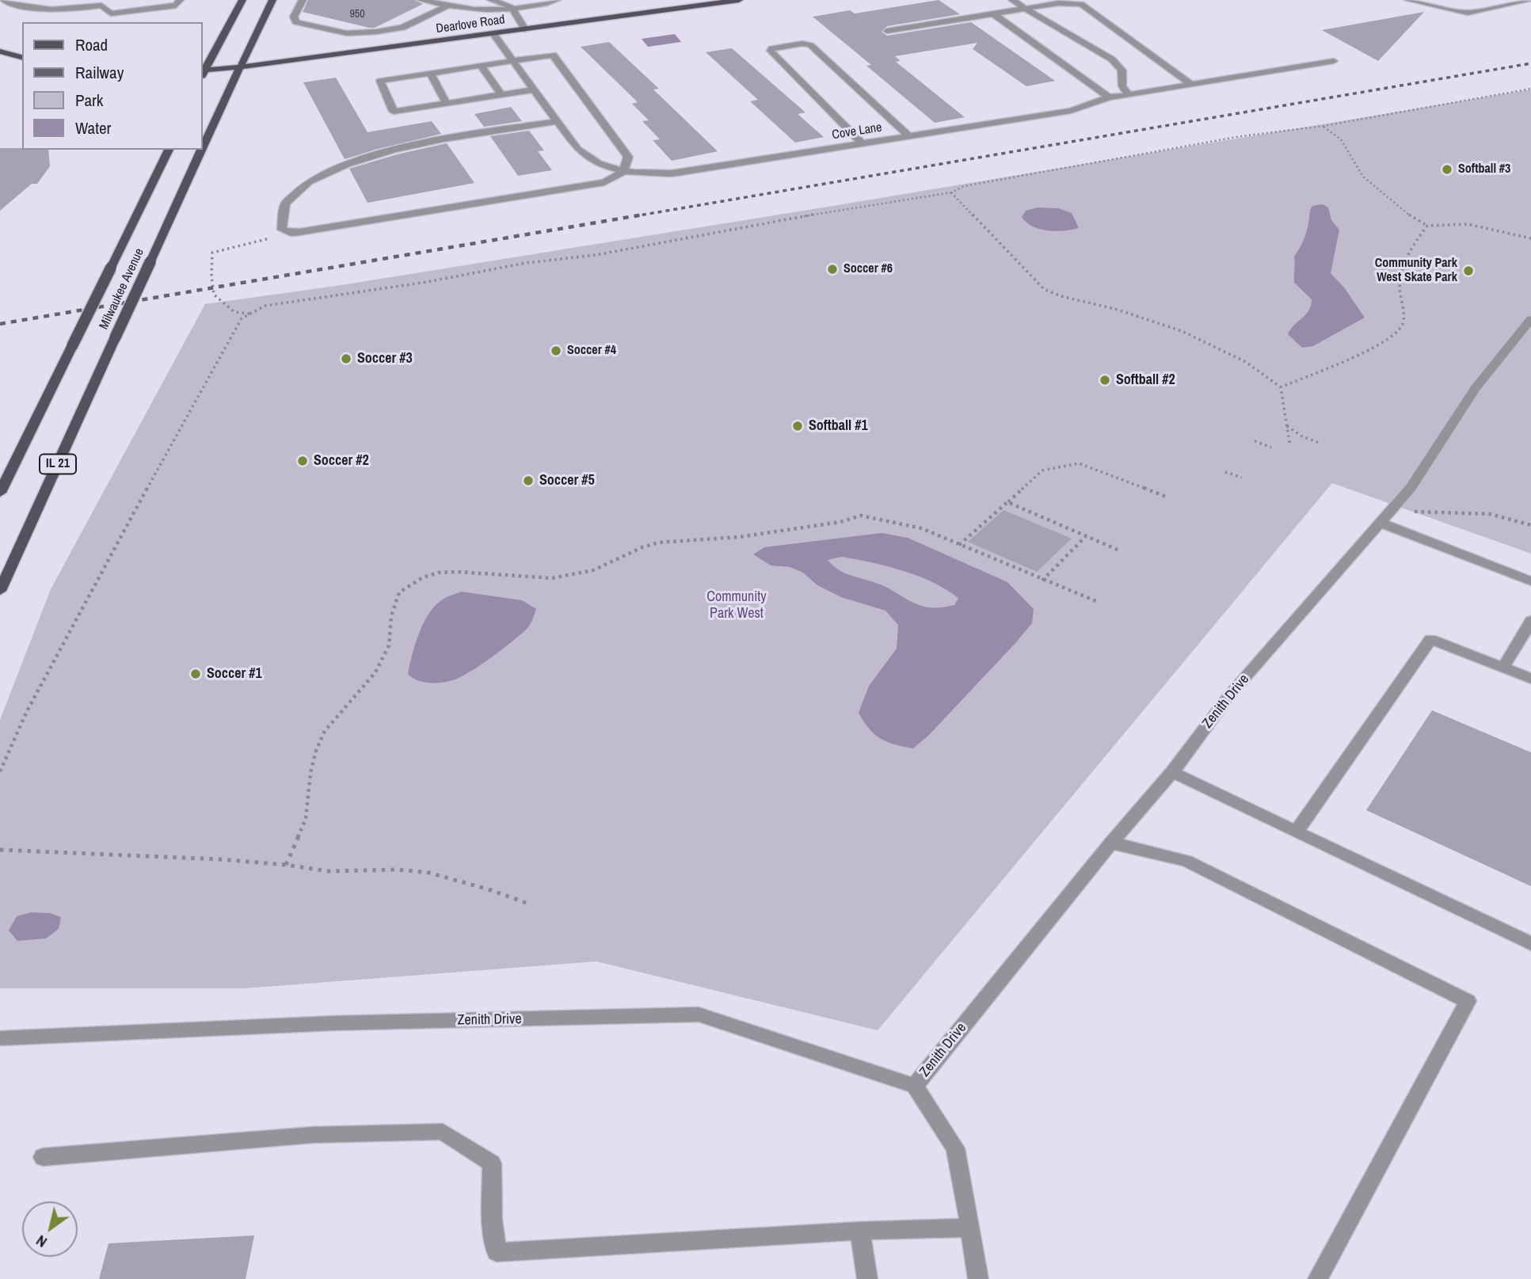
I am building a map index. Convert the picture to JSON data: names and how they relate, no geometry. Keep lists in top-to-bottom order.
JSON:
{
  "streets": {
    "main road": ["Dearlove Road", "Milwaukee Avenue", "IL 21"],
    "street": ["Cove Lane", "Zenith Drive"]
  },
  "crossings": [
    ["Dearlove Road", "Cove Lane"],
    ["Dearlove Road", "Milwaukee Avenue"]
  ],
  "parks": ["Community Park West"],
  "places": [
    "Softball #3",
    "Soccer #6",
    "Community Park West Skate Park",
    "Soccer #4",
    "Soccer #3",
    "Softball #2",
    "Softball #1",
    "Soccer #2",
    "Soccer #5",
    "Soccer #1"
  ],
  "house_numbers": ["950"],
  "legend": [
    "Road",
    "Railway",
    "Park",
    "Water"
  ],
  "north": "bottom left"
}
